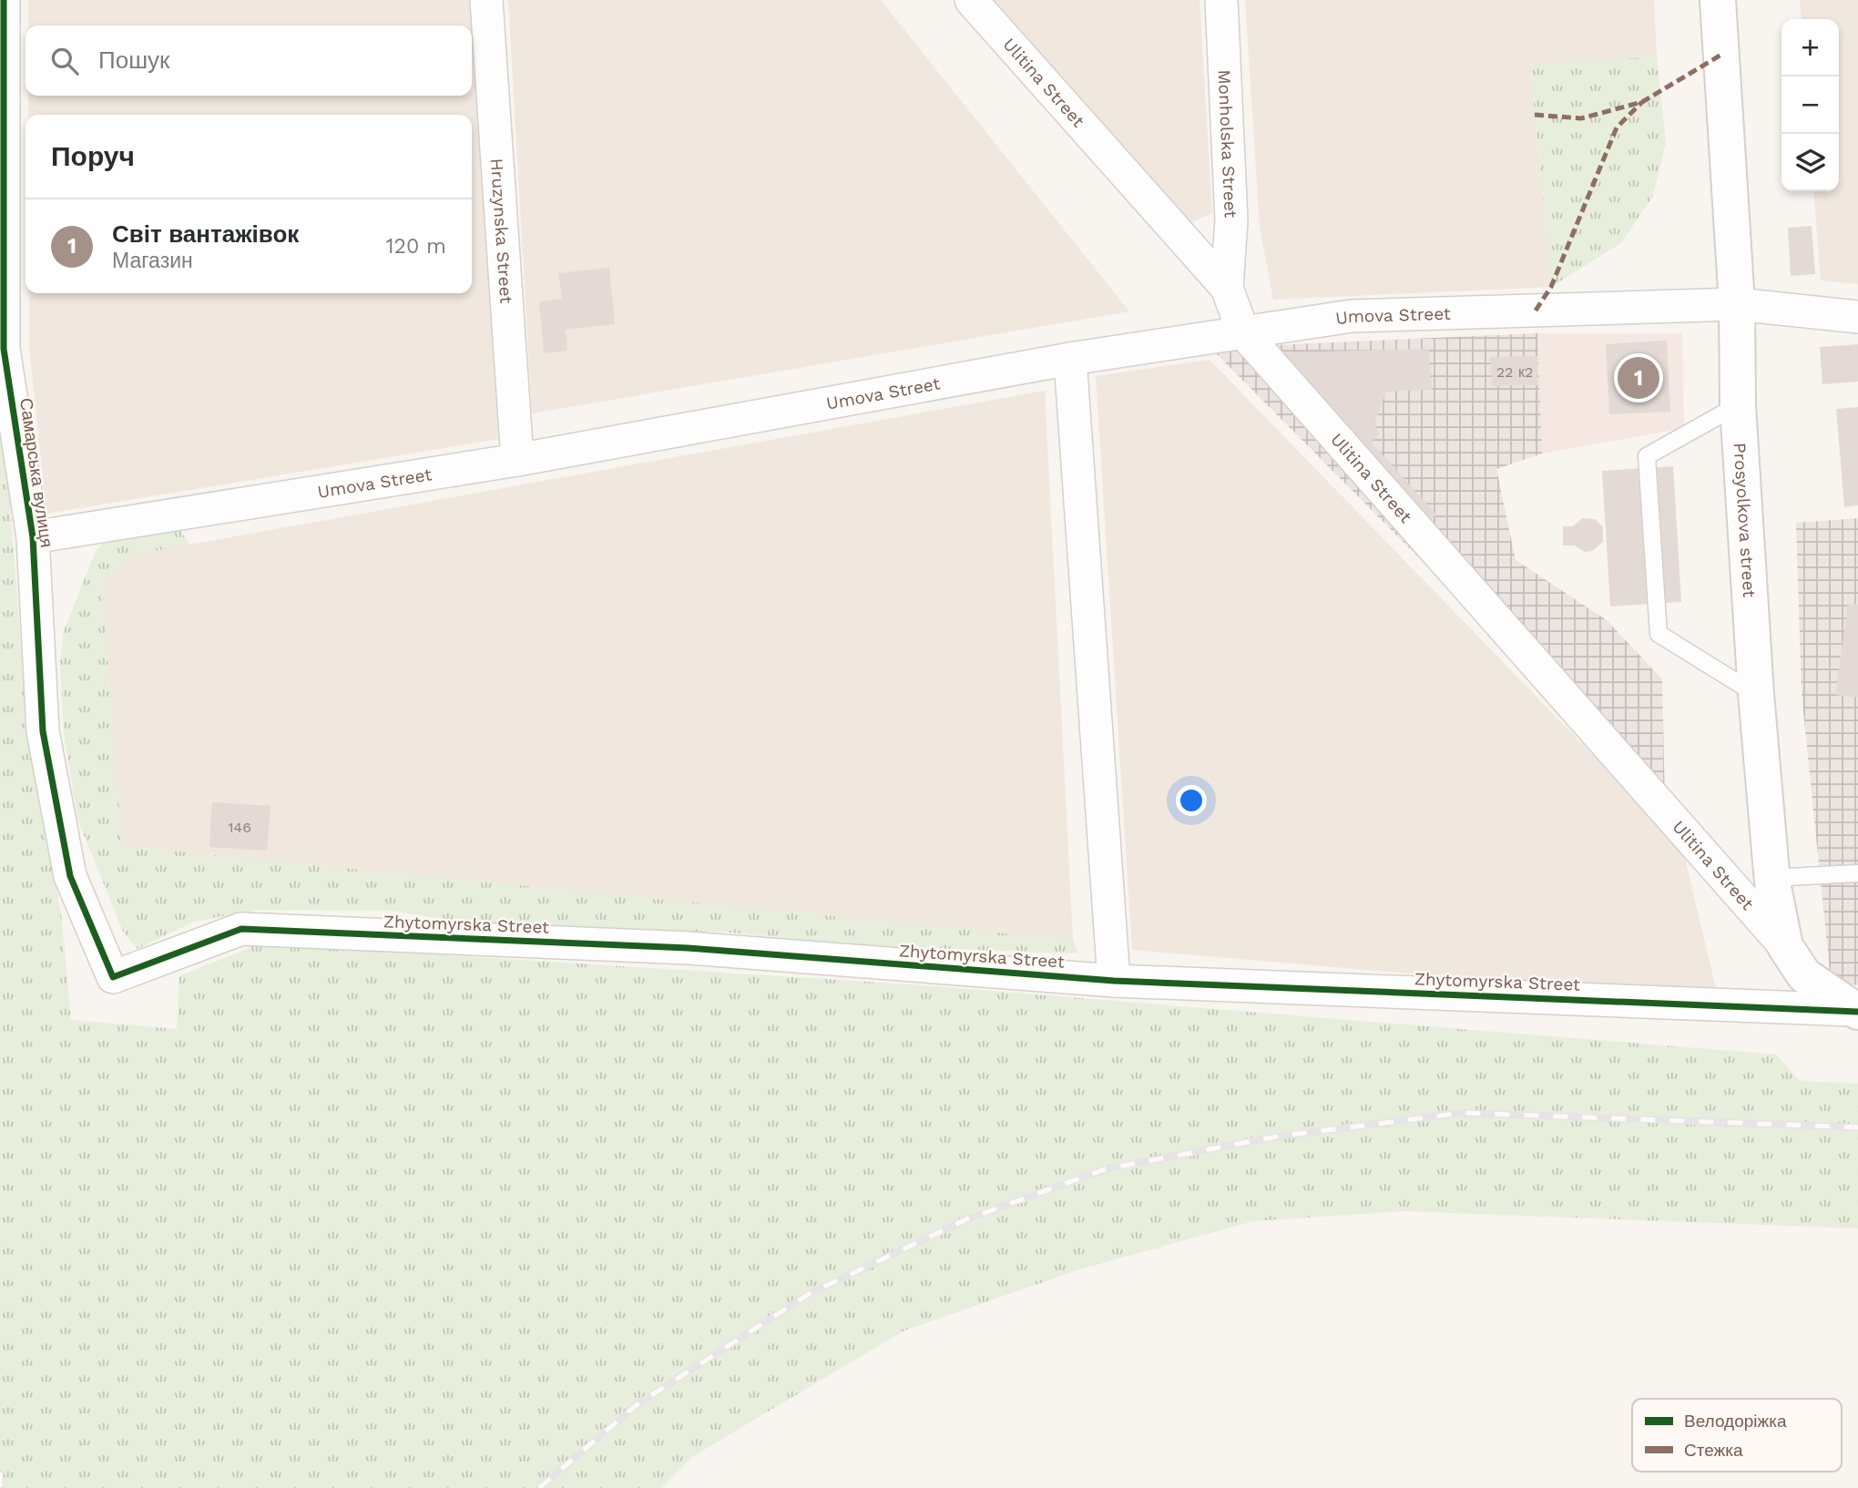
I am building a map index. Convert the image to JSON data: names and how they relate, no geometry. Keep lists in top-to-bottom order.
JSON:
{
  "streets": {
    "street": [
      "Ulitina Street",
      "Monholska Street",
      "Hruzynska Street",
      "Umova Street",
      "Самарська вулиця",
      "Prosyolkova street",
      "Zhytomyrska Street"
    ]
  },
  "crossings": [
    ["Ulitina Street", "Monholska Street"],
    ["Ulitina Street", "Umova Street"],
    ["Ulitina Street", "Prosyolkova street"],
    ["Hruzynska Street", "Umova Street"],
    ["Umova Street", "Самарська вулиця"],
    ["Umova Street", "Prosyolkova street"],
    ["Самарська вулиця", "Zhytomyrska Street"],
    ["Prosyolkova street", "Zhytomyrska Street"]
  ],
  "house_numbers": ["22 к2", "146"],
  "legend": ["Велодоріжка", "Стежка"],
  "page": {
    "map_buttons": ["+", "−"],
    "search": "Пошук",
    "heading": "Поруч",
    "list": [
      {
        "mark": "1",
        "name": "Світ вантажівок",
        "note": "Магазин",
        "value": "120 m"
      }
    ],
    "pins": "1"
  }
}
